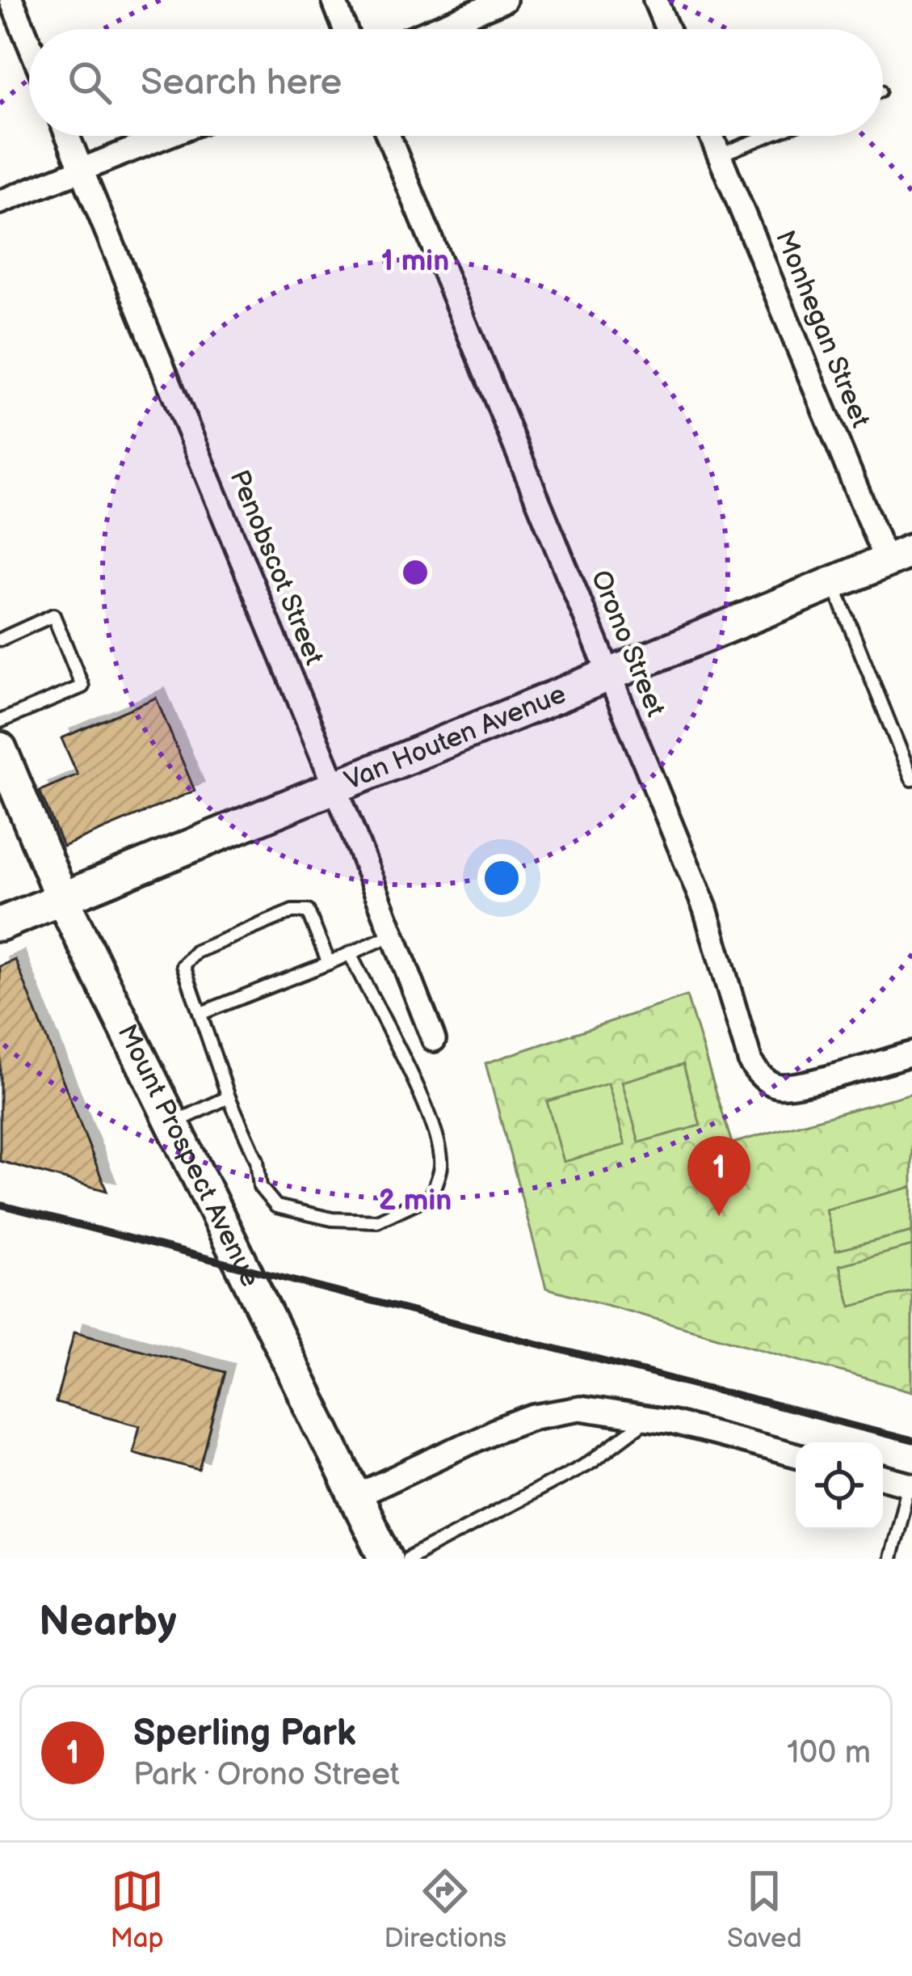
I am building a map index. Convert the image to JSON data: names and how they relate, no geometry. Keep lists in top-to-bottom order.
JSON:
{
  "streets": {
    "main road": ["Van Houten Avenue", "Mount Prospect Avenue"],
    "street": ["Monhegan Street", "Penobscot Street", "Orono Street"]
  },
  "crossings": [
    ["Monhegan Street", "Van Houten Avenue"],
    ["Penobscot Street", "Van Houten Avenue"],
    ["Orono Street", "Van Houten Avenue"],
    ["Van Houten Avenue", "Mount Prospect Avenue"]
  ],
  "page": {
    "search": "Search here",
    "pins": "1",
    "heading": "Nearby",
    "list": [
      {
        "mark": "1",
        "name": "Sperling Park",
        "note": "Park · Orono Street",
        "value": "100 m"
      }
    ],
    "nav": ["Map", "Directions", "Saved"]
  },
  "rings": ["1 min", "2 min"]
}
